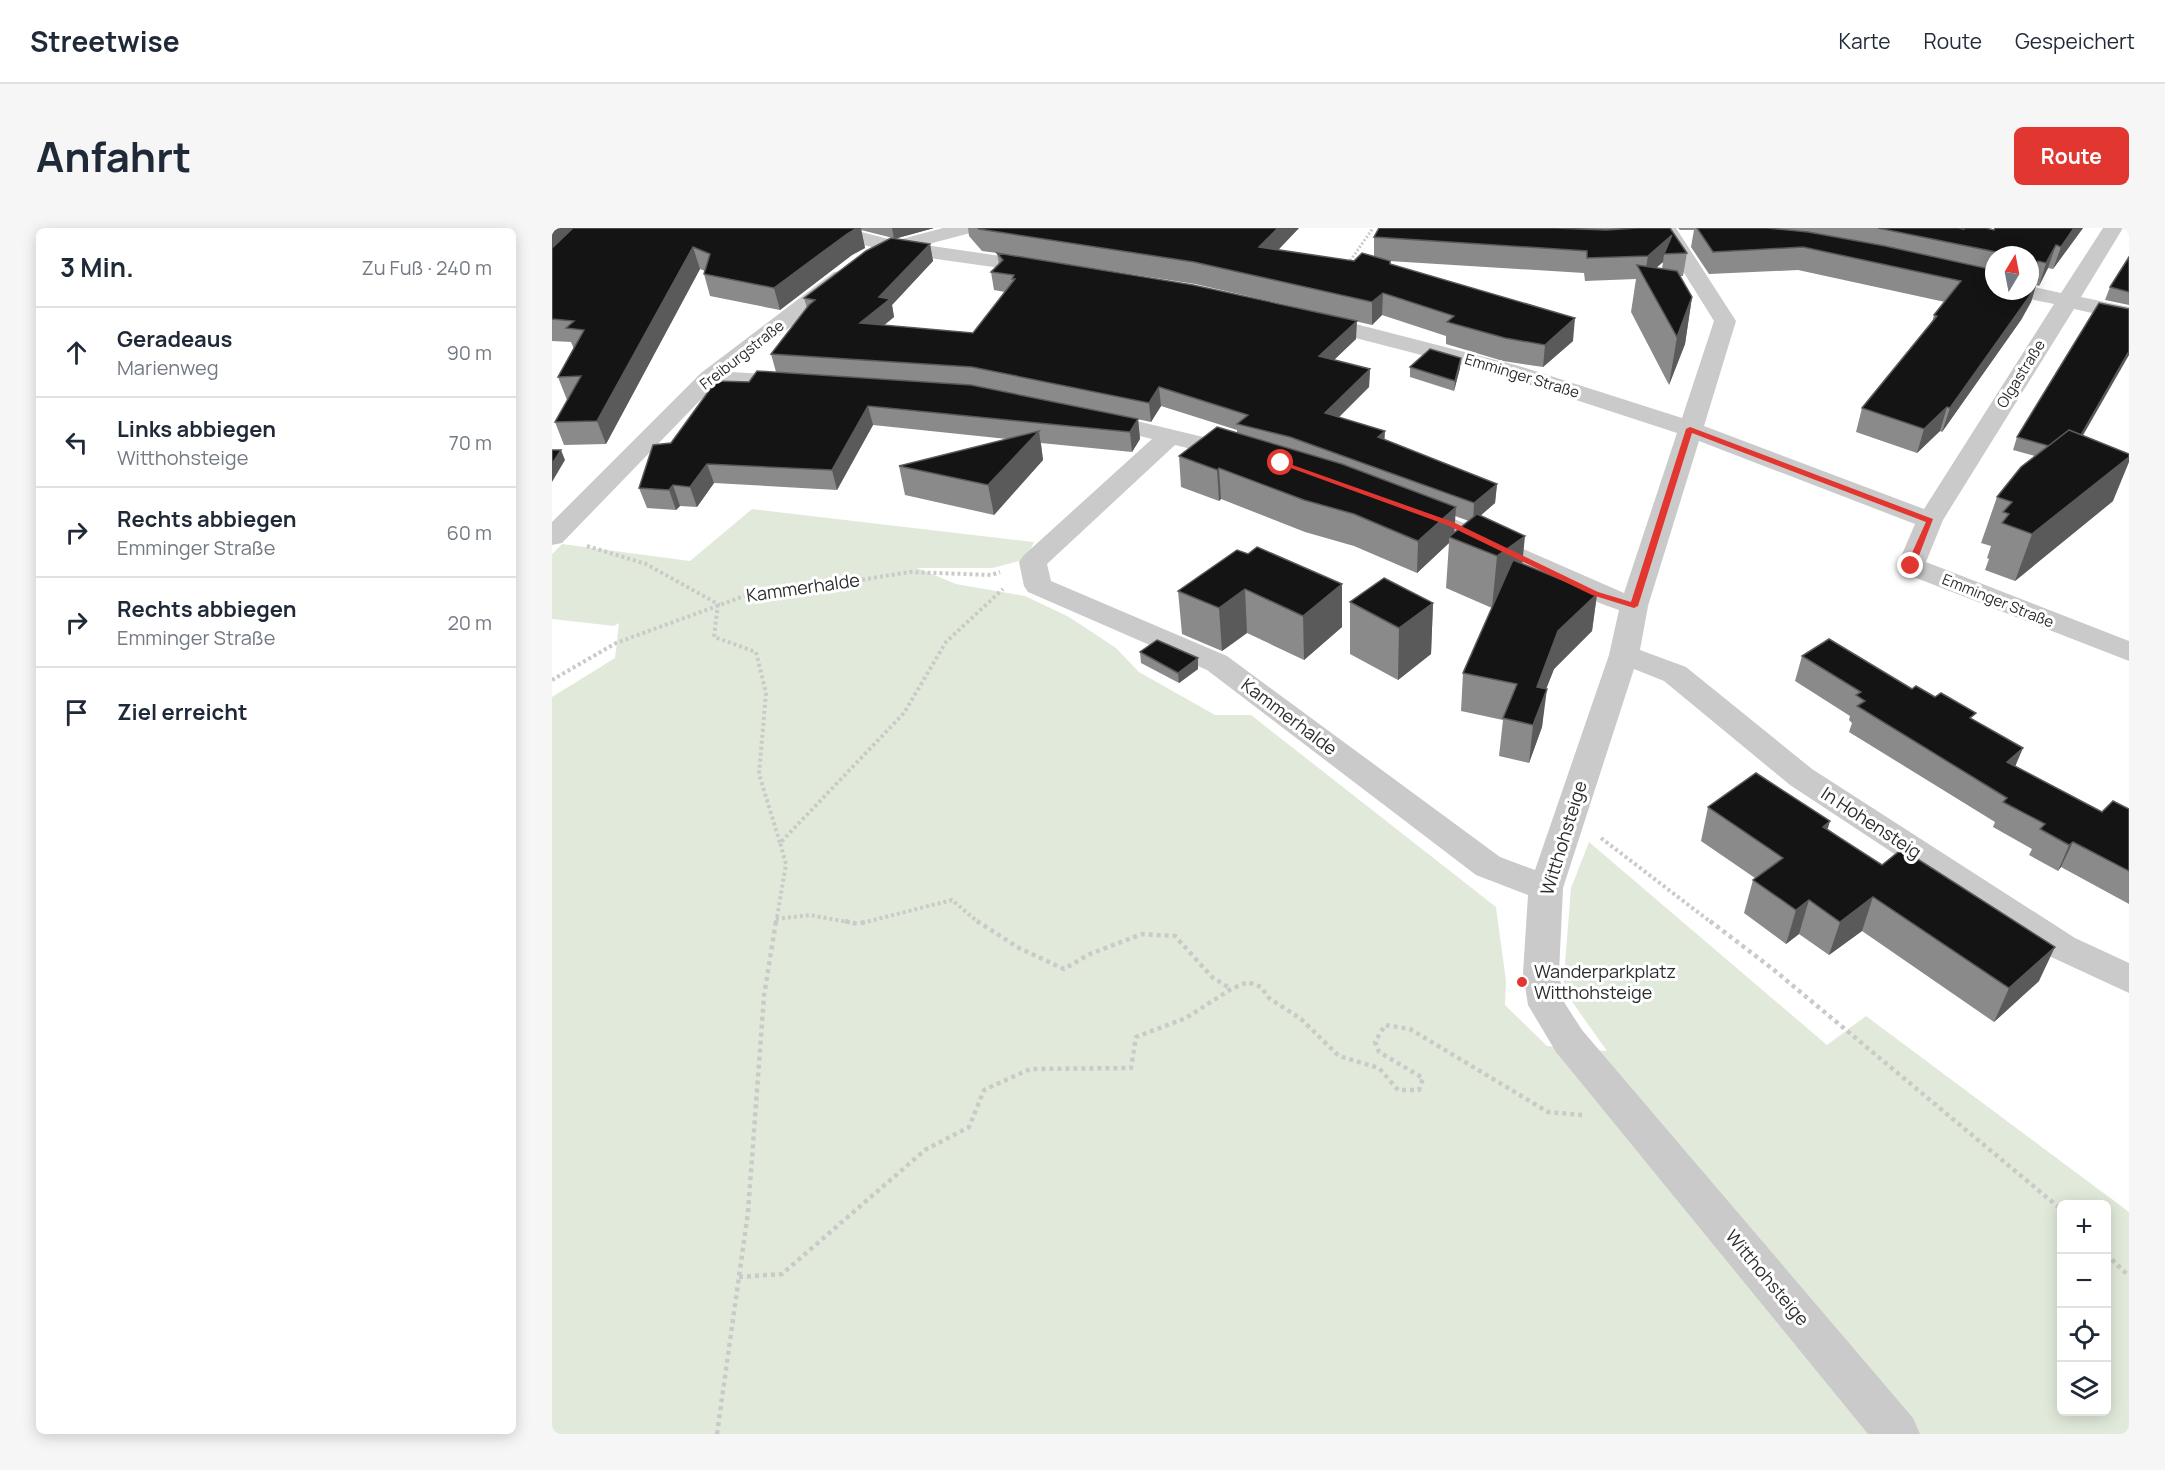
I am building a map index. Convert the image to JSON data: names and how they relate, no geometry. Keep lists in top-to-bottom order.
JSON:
{
  "streets": {
    "street": [
      "Freiburgstraße",
      "Olgastraße",
      "Emminger Straße",
      "Kammerhalde",
      "In Hohensteig",
      "Witthohsteige"
    ]
  },
  "crossings": [
    ["Olgastraße", "Emminger Straße"],
    ["Emminger Straße", "Witthohsteige"],
    ["Kammerhalde", "Witthohsteige"],
    ["In Hohensteig", "Witthohsteige"]
  ],
  "places": ["Wanderparkplatz Witthohsteige"],
  "north": "top",
  "page": {
    "header": "Streetwise",
    "nav": ["Karte", "Route", "Gespeichert"],
    "title": "Anfahrt",
    "buttons": "Route",
    "heading": ["3 Min.", "Zu Fuß · 240 m"],
    "list": [
      ["Geradeaus", "Marienweg", "90 m"],
      ["Links abbiegen", "Witthohsteige", "70 m"],
      ["Rechts abbiegen", "Emminger Straße", "60 m"],
      ["Rechts abbiegen", "Emminger Straße", "20 m"],
      "Ziel erreicht"
    ],
    "map_buttons": ["+", "−"]
  }
}
